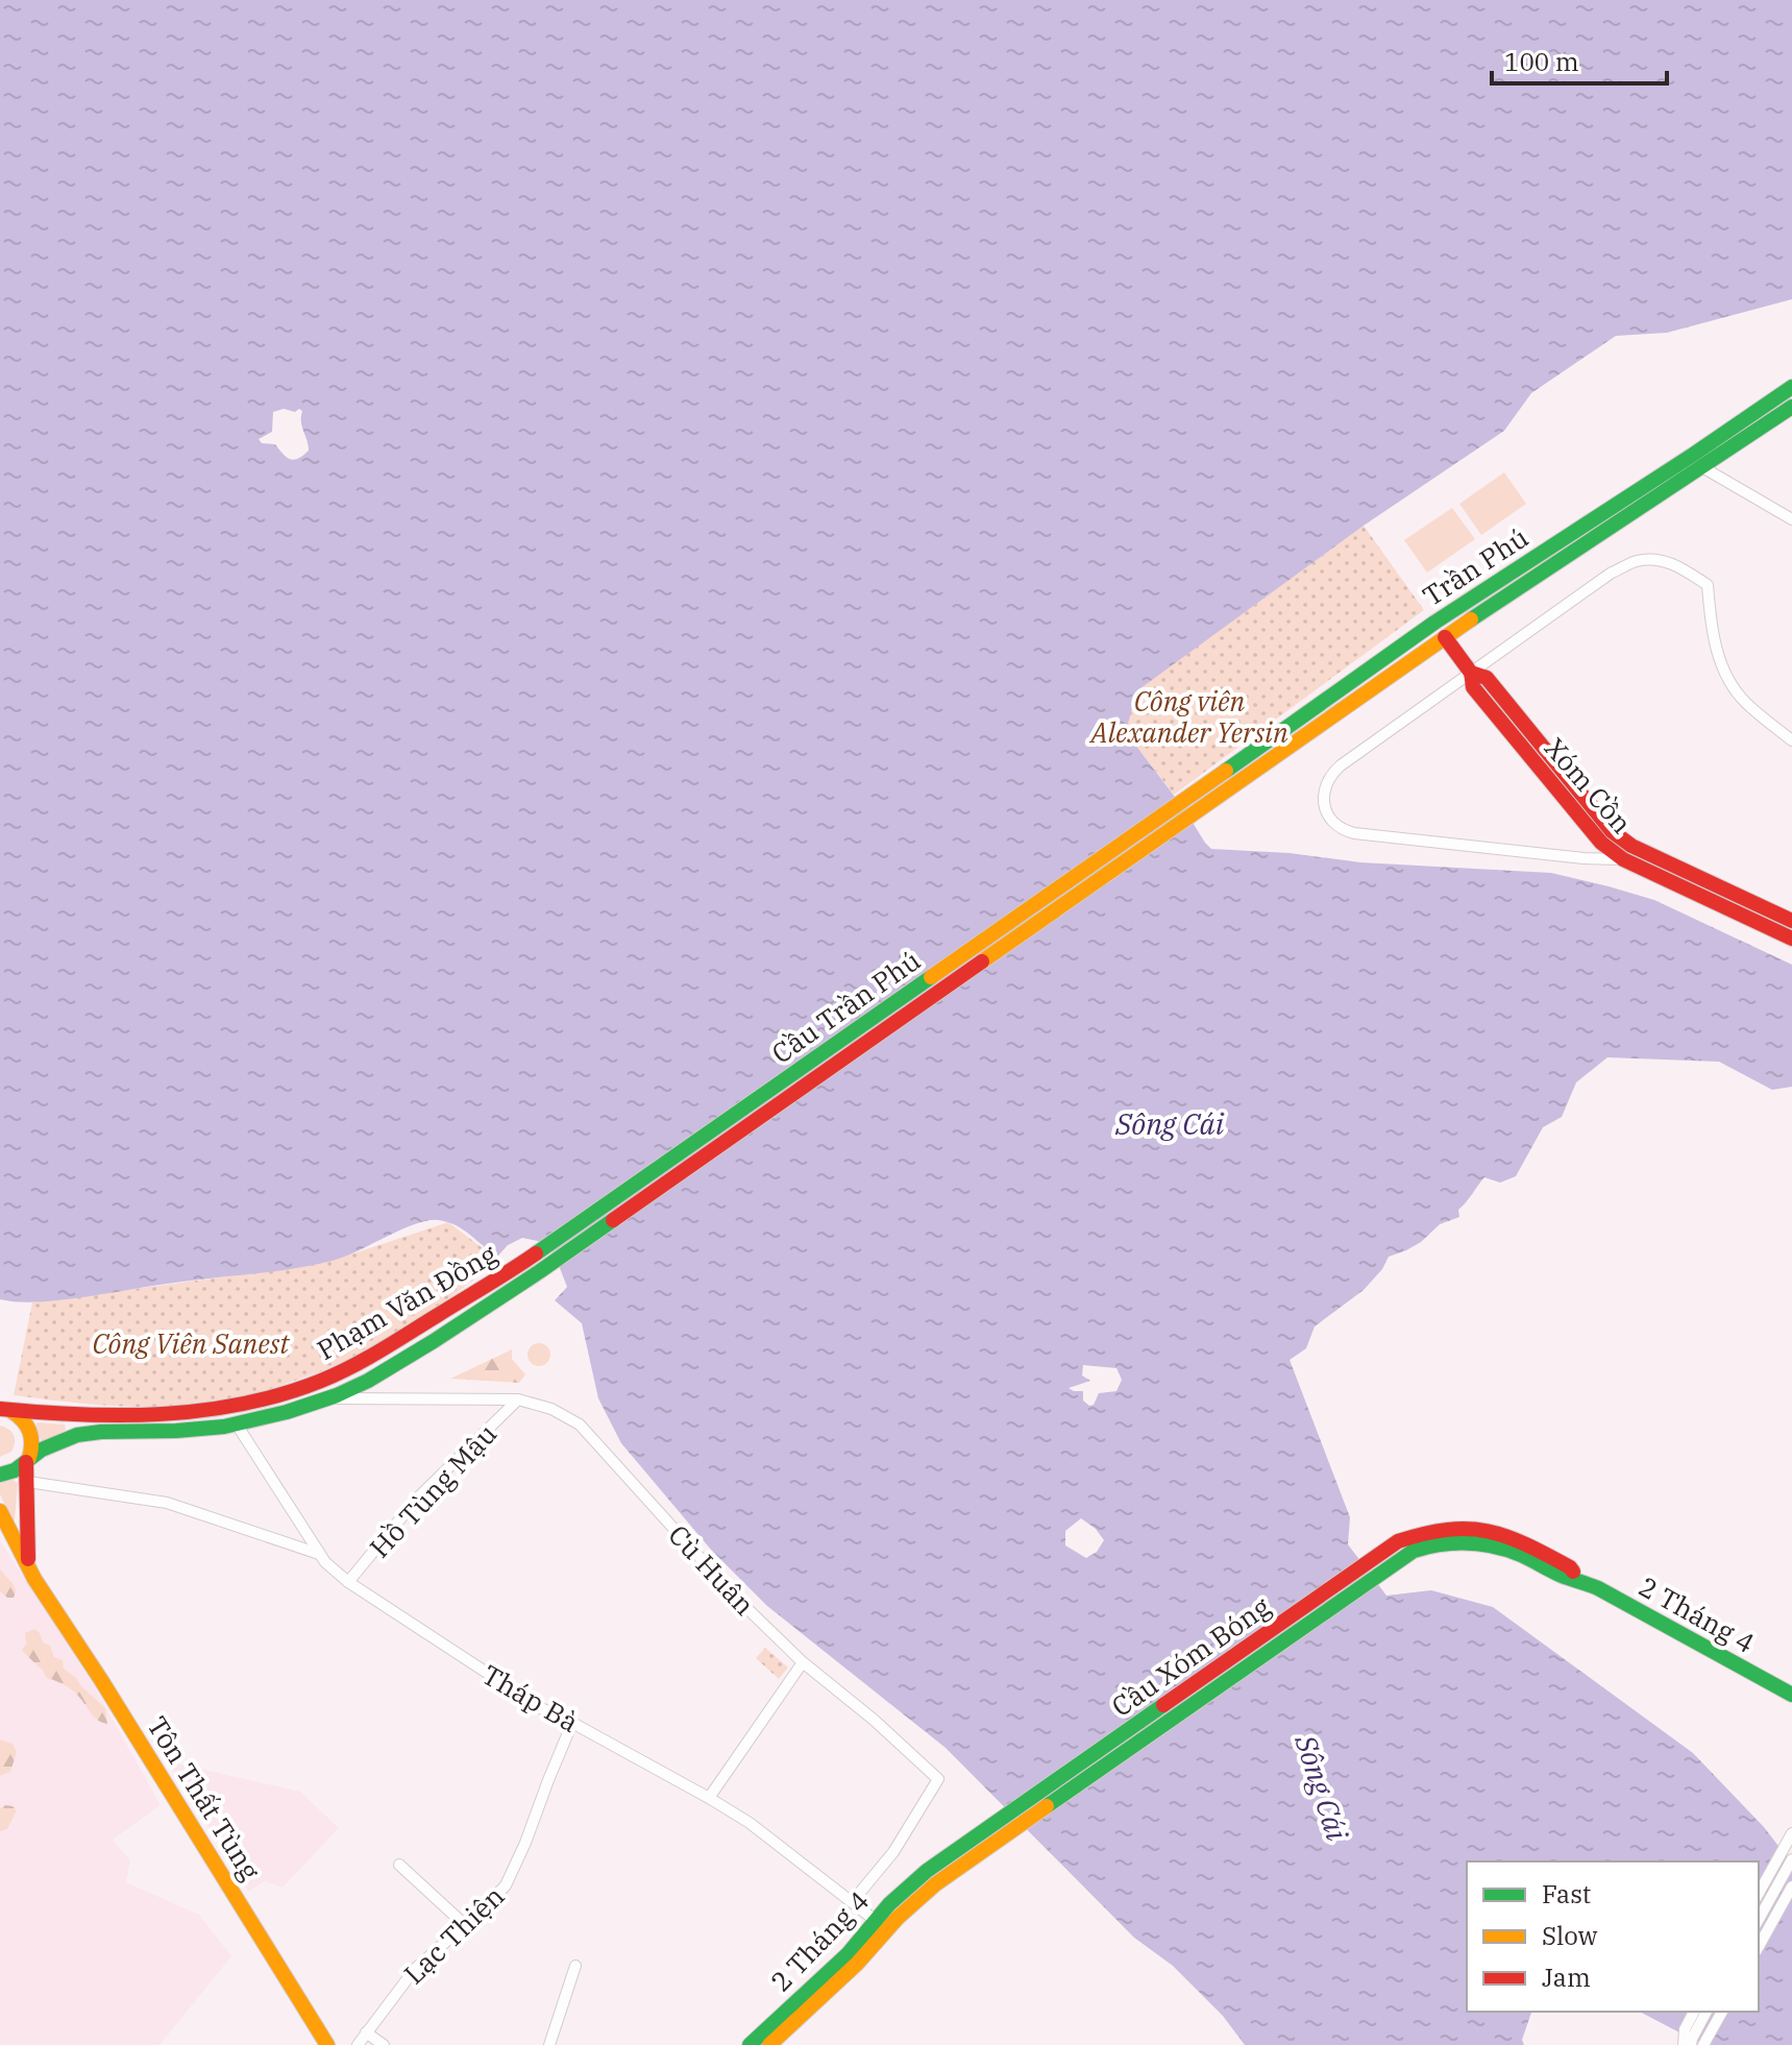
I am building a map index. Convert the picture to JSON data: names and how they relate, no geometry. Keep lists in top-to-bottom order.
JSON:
{
  "streets": {
    "main road": [
      "Trần Phú",
      "Xóm Cồn",
      "Cầu Trần Phú",
      "Phạm Văn Đồng",
      "2 Tháng 4",
      "Cầu Xóm Bóng",
      "Tôn Thất Tùng"
    ],
    "street": [
      "Hồ Tùng Mậu",
      "Cù Huân",
      "Tháp Bà",
      "Lạc Thiện"
    ]
  },
  "crossings": [
    ["Trần Phú", "Xóm Cồn"],
    ["Trần Phú", "Cầu Trần Phú"],
    ["Cầu Trần Phú", "Phạm Văn Đồng"],
    ["Phạm Văn Đồng", "Cù Huân"],
    ["Phạm Văn Đồng", "Tháp Bà"],
    ["Phạm Văn Đồng", "Tôn Thất Tùng"],
    ["Hồ Tùng Mậu", "Cù Huân"],
    ["Hồ Tùng Mậu", "Tháp Bà"],
    ["Cù Huân", "Tháp Bà"],
    ["2 Tháng 4", "Cầu Xóm Bóng"],
    ["2 Tháng 4", "Tháp Bà"],
    ["Tháp Bà", "Lạc Thiện"]
  ],
  "water": ["Sông Cái"],
  "parks": ["Công viên Alexander Yersin", "Công Viên Sanest"],
  "legend": ["Fast", "Slow", "Jam"],
  "scale_bar": "100 m"
}
